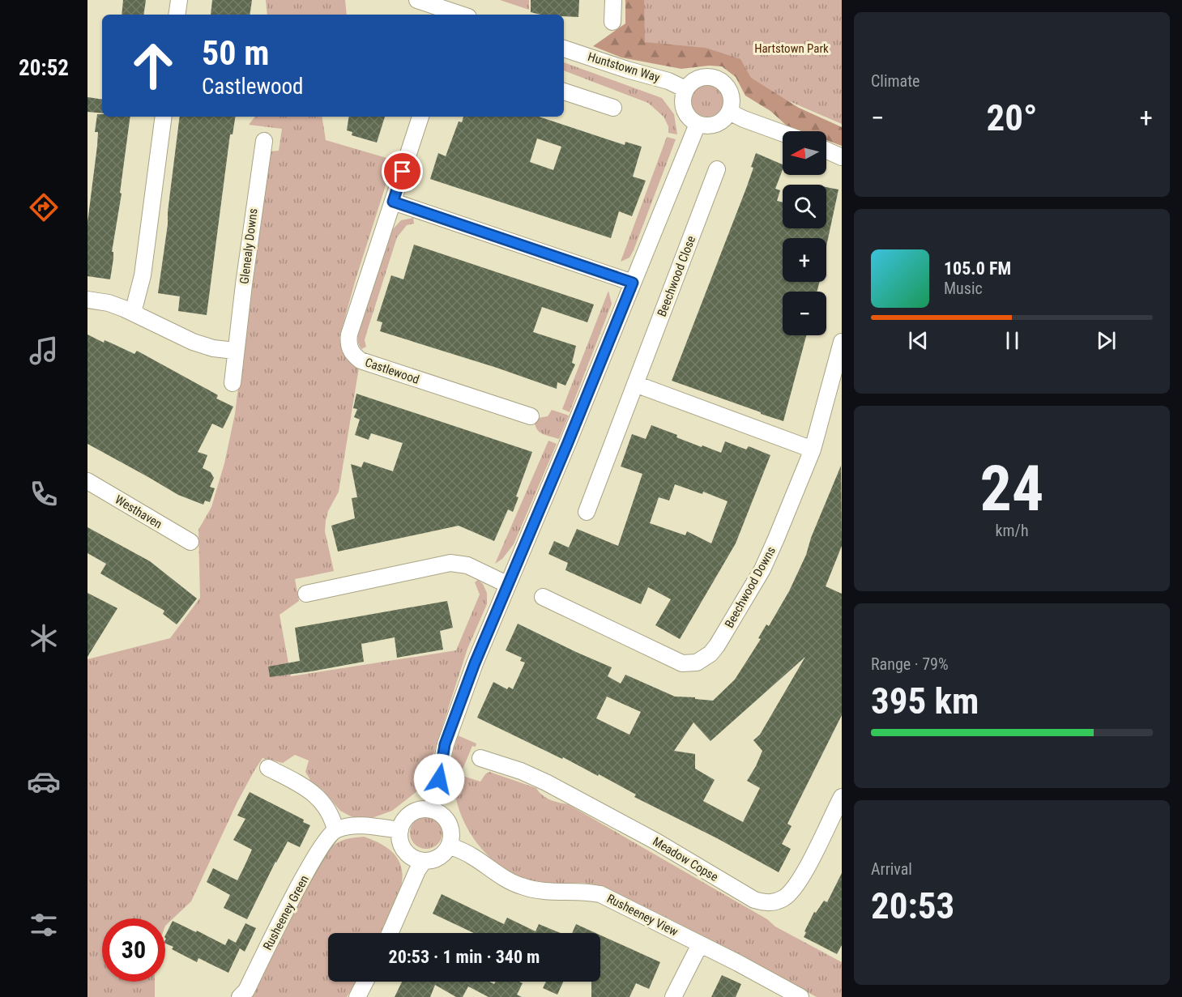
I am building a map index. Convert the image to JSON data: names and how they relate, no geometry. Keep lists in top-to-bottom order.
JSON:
{
  "streets": {
    "street": [
      "Huntstown Way",
      "Glenealy Downs",
      "Beechwood Close",
      "Castlewood",
      "Westhaven",
      "Beechwood Downs",
      "Meadow Copse",
      "Rusheeney Green",
      "Rusheeney View"
    ]
  },
  "parks": ["Hartstown Park"],
  "north": "left",
  "page": {
    "tabs": "20:52",
    "tile": [
      "Climate",
      ["24", "km/h"],
      ["Range · 79%", "395 km"],
      ["Arrival", "20:53"]
    ],
    "turn": ["50 m", "Castlewood"],
    "heat": ["−", "20°", "+"],
    "map_buttons": ["+", "−"],
    "song": ["105.0 FM", "Music"],
    "limit": "30",
    "trip": "20:53 · 1 min · 340 m"
  }
}
